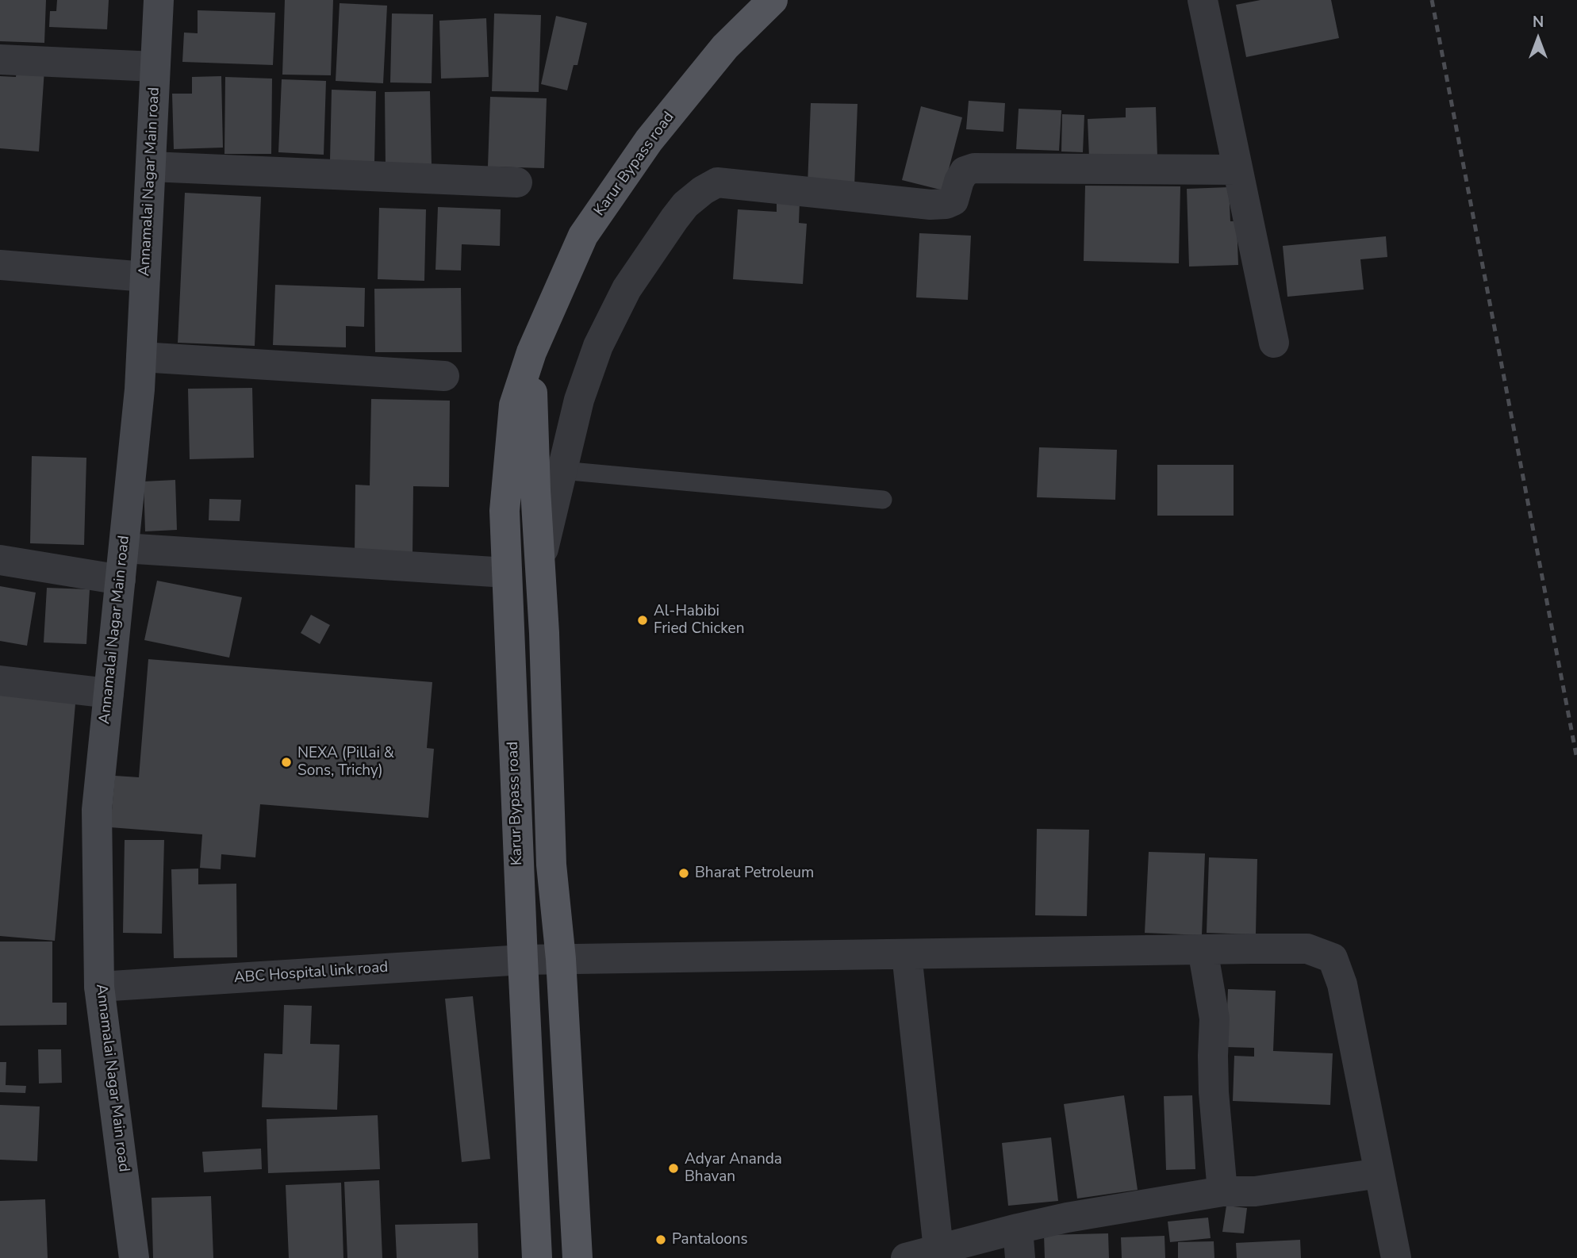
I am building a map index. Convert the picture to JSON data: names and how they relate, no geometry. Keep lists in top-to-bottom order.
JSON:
{
  "streets": {
    "main road": ["Karur Bypass road"],
    "street": ["Annamalai Nagar Main road", "ABC Hospital link road"]
  },
  "crossings": [
    ["Karur Bypass road", "ABC Hospital link road"],
    ["Annamalai Nagar Main road", "ABC Hospital link road"]
  ],
  "places": [
    "Al-Habibi Fried Chicken",
    "NEXA (Pillai & Sons, Trichy)",
    "Bharat Petroleum",
    "Adyar Ananda Bhavan",
    "Pantaloons"
  ],
  "north": "top"
}
